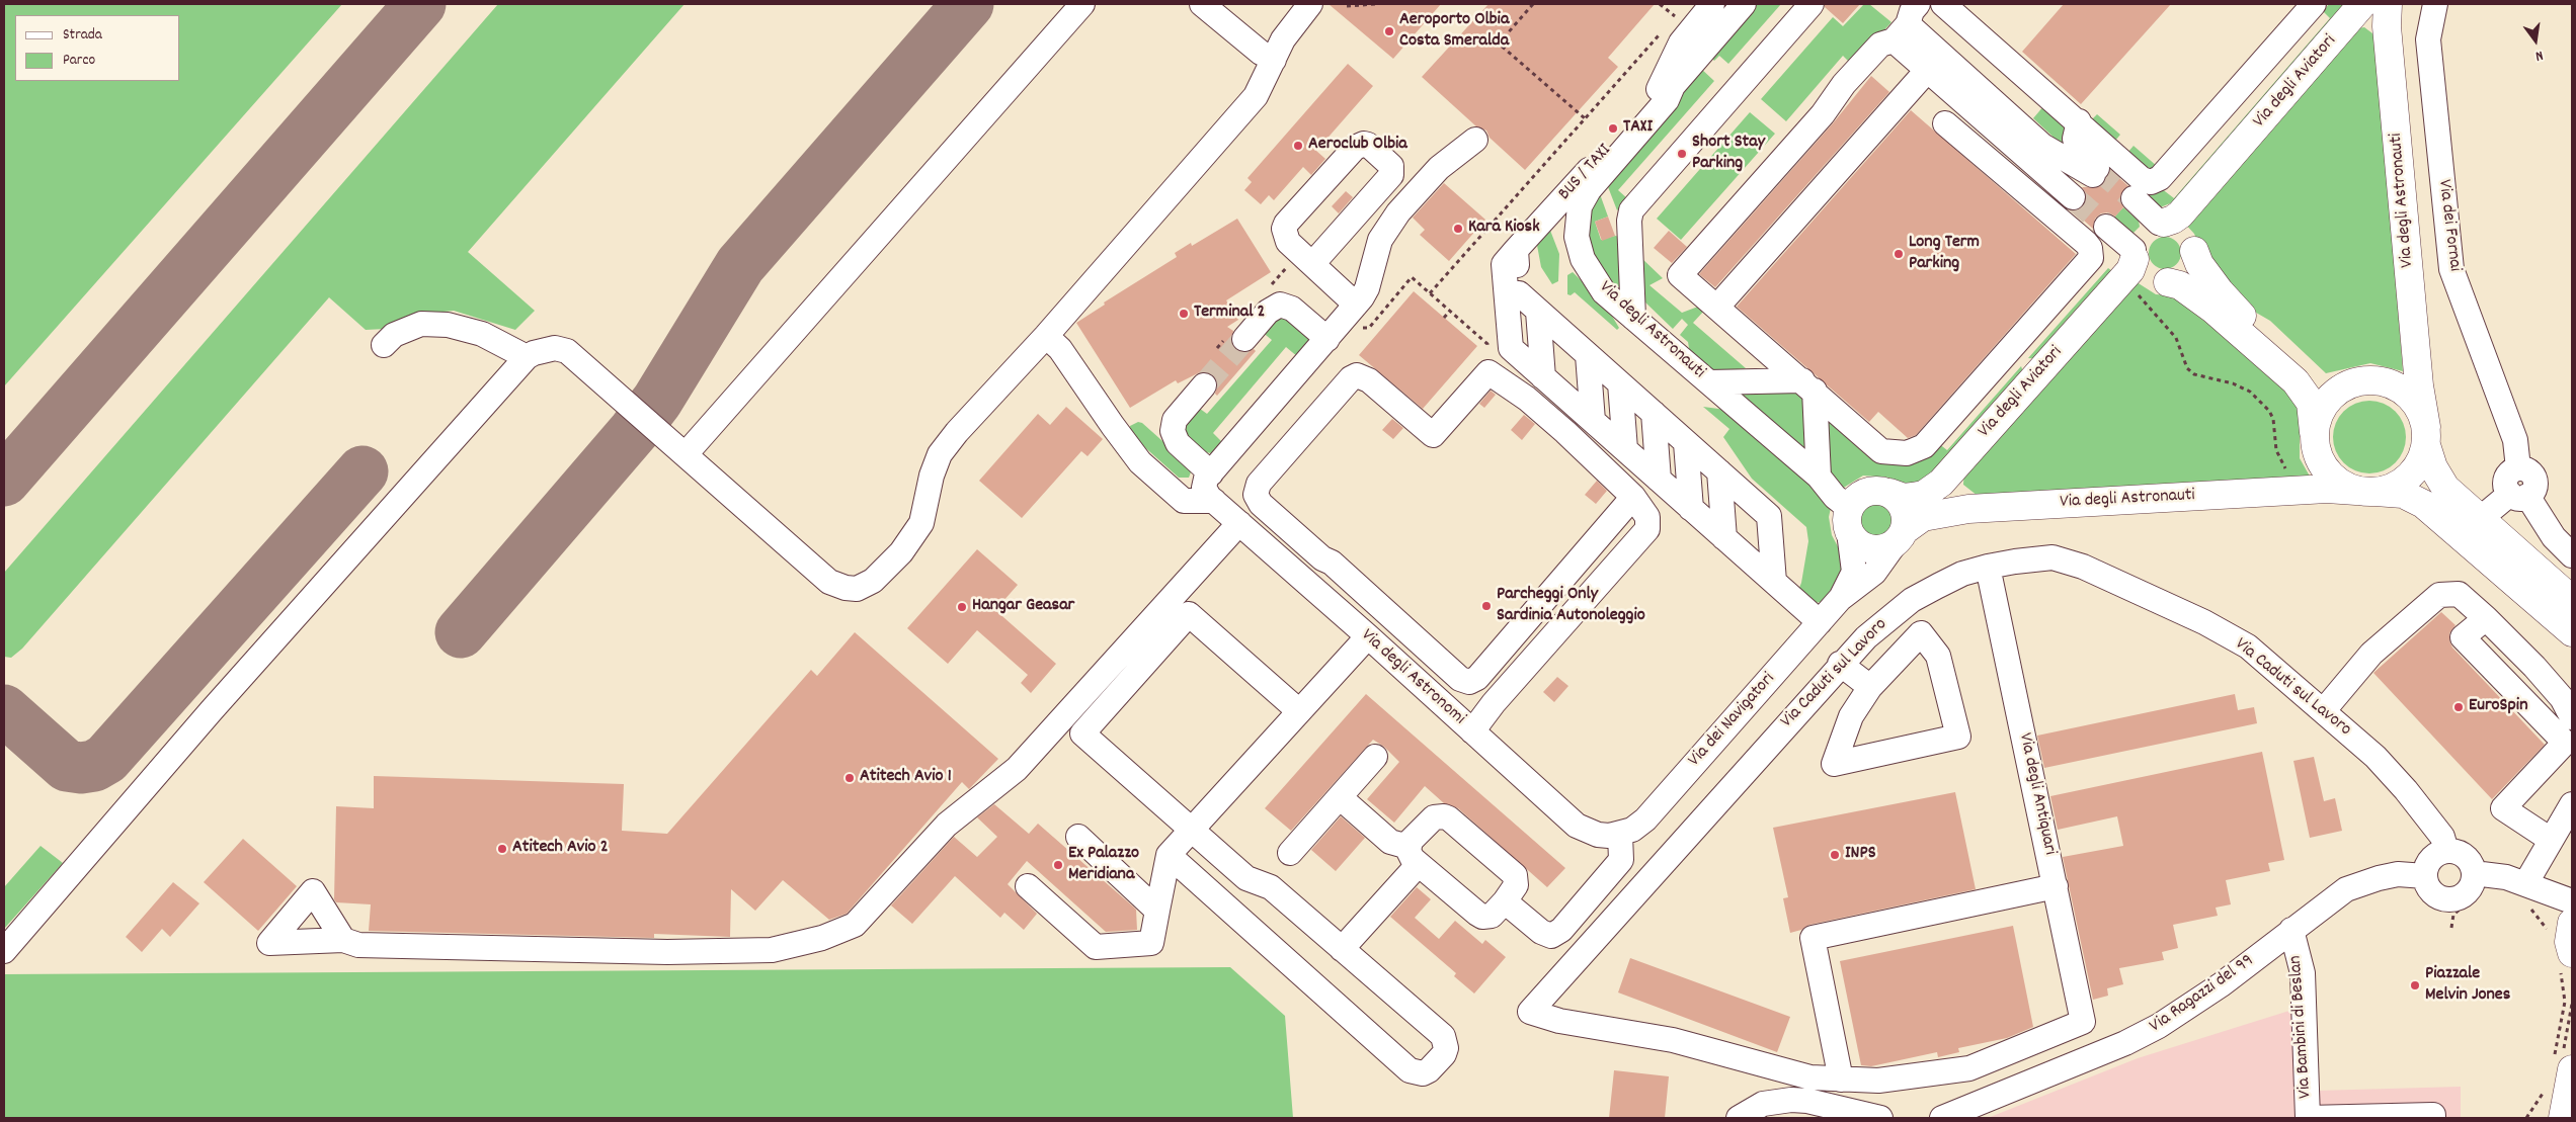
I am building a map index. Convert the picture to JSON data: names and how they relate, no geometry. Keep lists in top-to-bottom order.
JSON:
{
  "streets": {
    "main road": ["Via degli Aviatori", "Via degli Astronauti"],
    "street": [
      "BUS / TAXI",
      "Via dei Fornai",
      "Via Caduti sul Lavoro",
      "Via degli Astronomi",
      "Via dei Navigatori",
      "Via degli Antiquari",
      "Via Ragazzi del 99",
      "Via Bambini di Beslan"
    ]
  },
  "crossings": [
    ["Via degli Aviatori", "Via degli Astronauti"],
    ["Via degli Aviatori", "Via dei Navigatori"],
    ["BUS / TAXI", "Via dei Navigatori"],
    ["Via degli Astronauti", "Via dei Navigatori"],
    ["Via Caduti sul Lavoro", "Via degli Antiquari"],
    ["Via Caduti sul Lavoro", "Via Ragazzi del 99"],
    ["Via degli Astronomi", "Via dei Navigatori"],
    ["Via Ragazzi del 99", "Via Bambini di Beslan"]
  ],
  "places": [
    "Aeroporto Olbia Costa Smeralda",
    "TAXI",
    "Aeroclub Olbia",
    "Short Stay Parking",
    "Kara Kiosk",
    "Long Term Parking",
    "Terminal 2",
    "Parcheggi Only Sardinia Autonoleggio",
    "Hangar Geasar",
    "EuroSpin",
    "Atitech Avio 1",
    "Atitech Avio 2",
    "INPS",
    "Ex Palazzo Meridiana",
    "Piazzale Melvin Jones"
  ],
  "legend": ["Strada", "Parco"],
  "north": "bottom"
}
